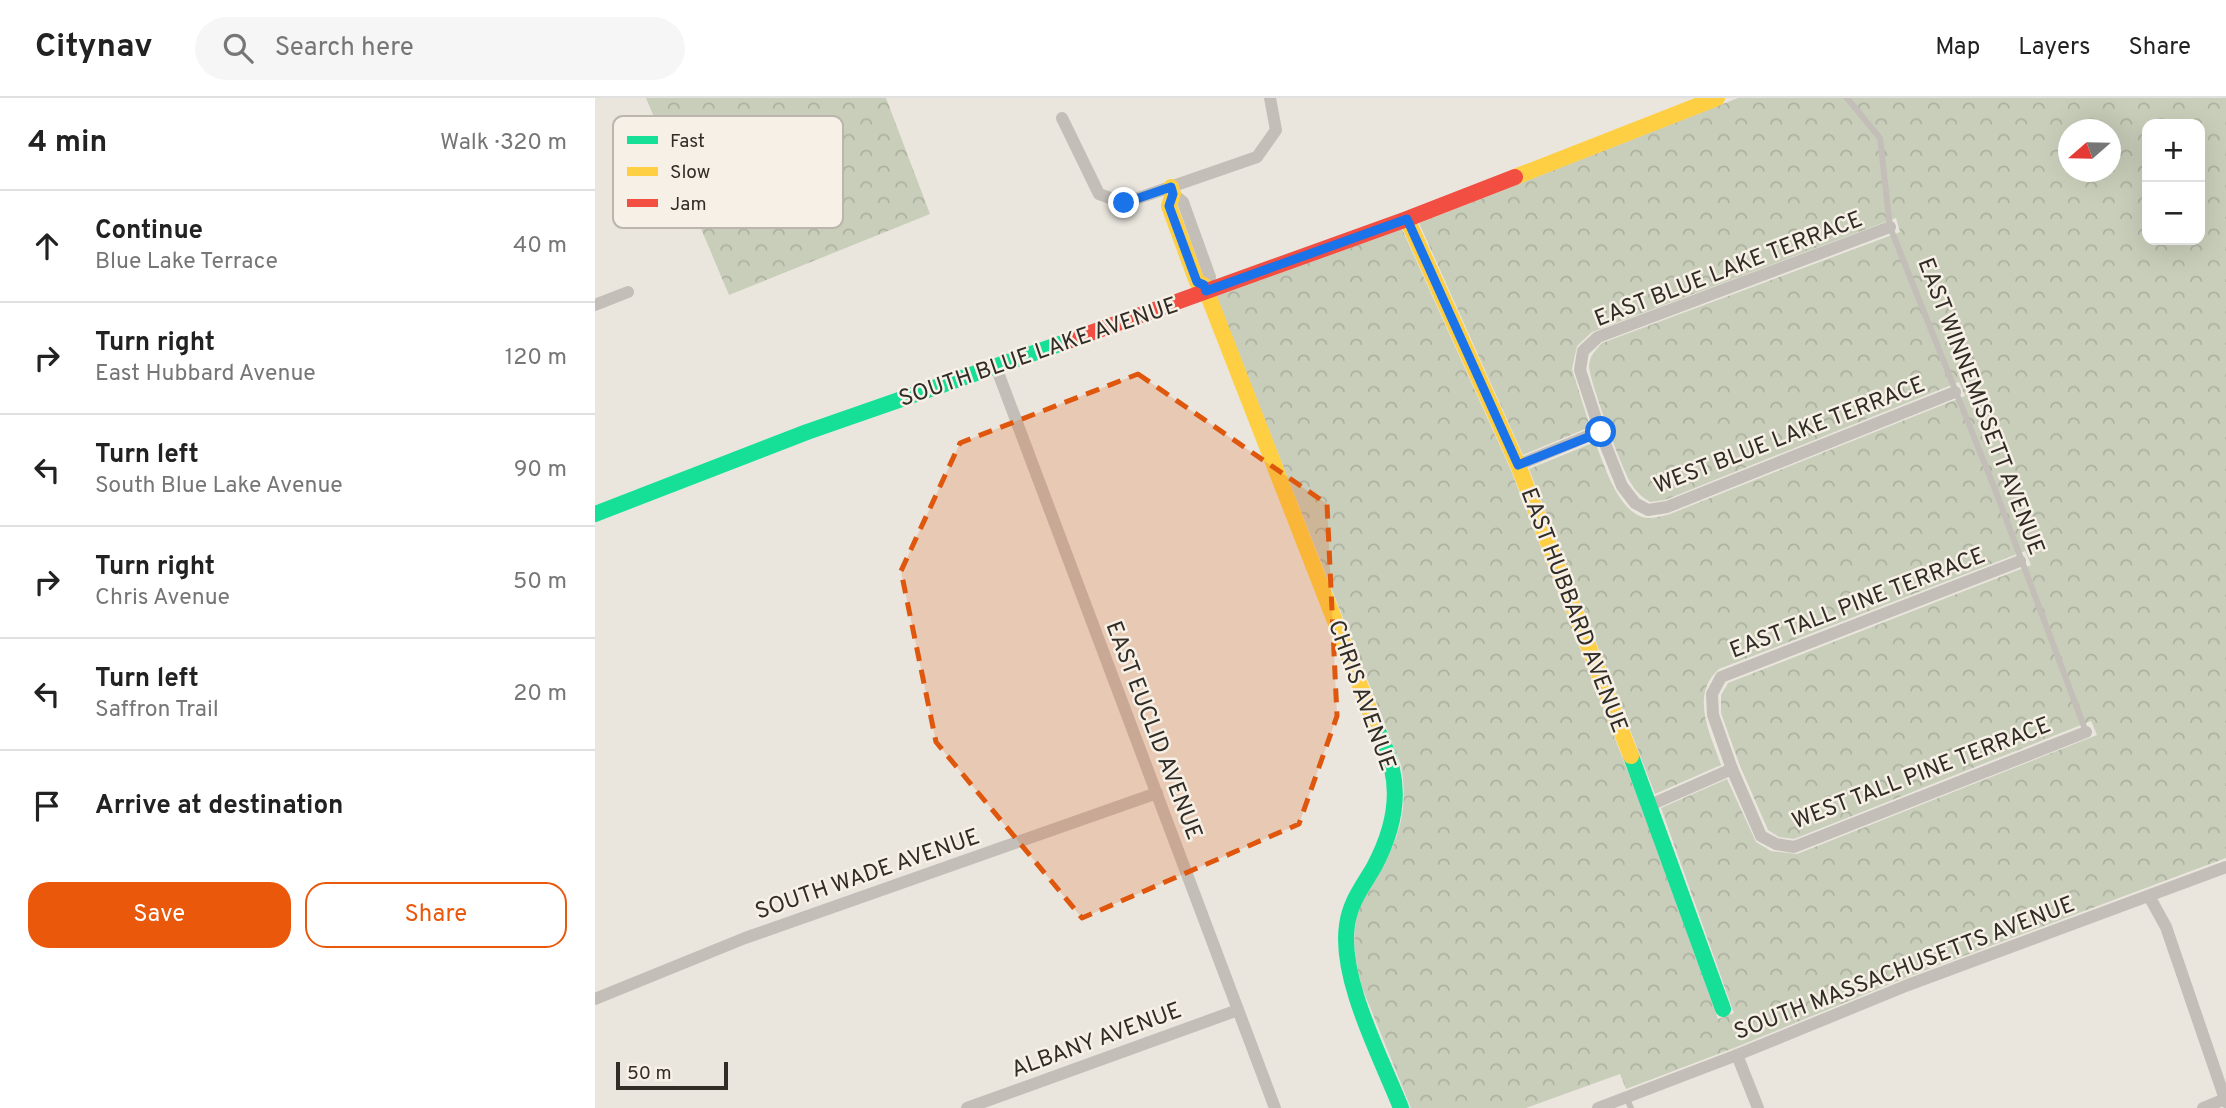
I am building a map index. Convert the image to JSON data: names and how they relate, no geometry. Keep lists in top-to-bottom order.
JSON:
{
  "streets": {
    "street": [
      "EAST BLUE LAKE TERRACE",
      "SOUTH BLUE LAKE AVENUE",
      "WEST BLUE LAKE TERRACE",
      "EAST TALL PINE TERRACE",
      "EAST HUBBARD AVENUE",
      "CHRIS AVENUE",
      "EAST EUCLID AVENUE",
      "WEST TALL PINE TERRACE",
      "SOUTH WADE AVENUE",
      "SOUTH MASSACHUSETTS AVENUE",
      "ALBANY AVENUE"
    ],
    "lane": ["EAST WINNEMISSETT AVENUE"]
  },
  "crossings": [
    ["EAST BLUE LAKE TERRACE", "EAST WINNEMISSETT AVENUE"],
    ["EAST BLUE LAKE TERRACE", "WEST BLUE LAKE TERRACE"],
    ["SOUTH BLUE LAKE AVENUE", "EAST HUBBARD AVENUE"],
    ["SOUTH BLUE LAKE AVENUE", "CHRIS AVENUE"],
    ["SOUTH BLUE LAKE AVENUE", "EAST EUCLID AVENUE"],
    ["EAST WINNEMISSETT AVENUE", "WEST BLUE LAKE TERRACE"],
    ["EAST WINNEMISSETT AVENUE", "EAST TALL PINE TERRACE"],
    ["EAST WINNEMISSETT AVENUE", "WEST TALL PINE TERRACE"],
    ["EAST TALL PINE TERRACE", "WEST TALL PINE TERRACE"],
    ["EAST EUCLID AVENUE", "SOUTH WADE AVENUE"],
    ["EAST EUCLID AVENUE", "ALBANY AVENUE"]
  ],
  "legend": ["Fast", "Slow", "Jam"],
  "scale_bar": "50 m",
  "north": "left",
  "page": {
    "header": "Citynav",
    "search": "Search here",
    "nav": ["Map", "Layers", "Share"],
    "heading": ["4 min", "Walk · 320 m"],
    "map_buttons": ["+", "−"],
    "list": [
      ["Continue", "Blue Lake Terrace", "40 m"],
      ["Turn right", "East Hubbard Avenue", "120 m"],
      ["Turn left", "South Blue Lake Avenue", "90 m"],
      ["Turn right", "Chris Avenue", "50 m"],
      ["Turn left", "Saffron Trail", "20 m"],
      "Arrive at destination"
    ],
    "buttons": ["Save", "Share"],
    "scale": "50 m"
  }
}
